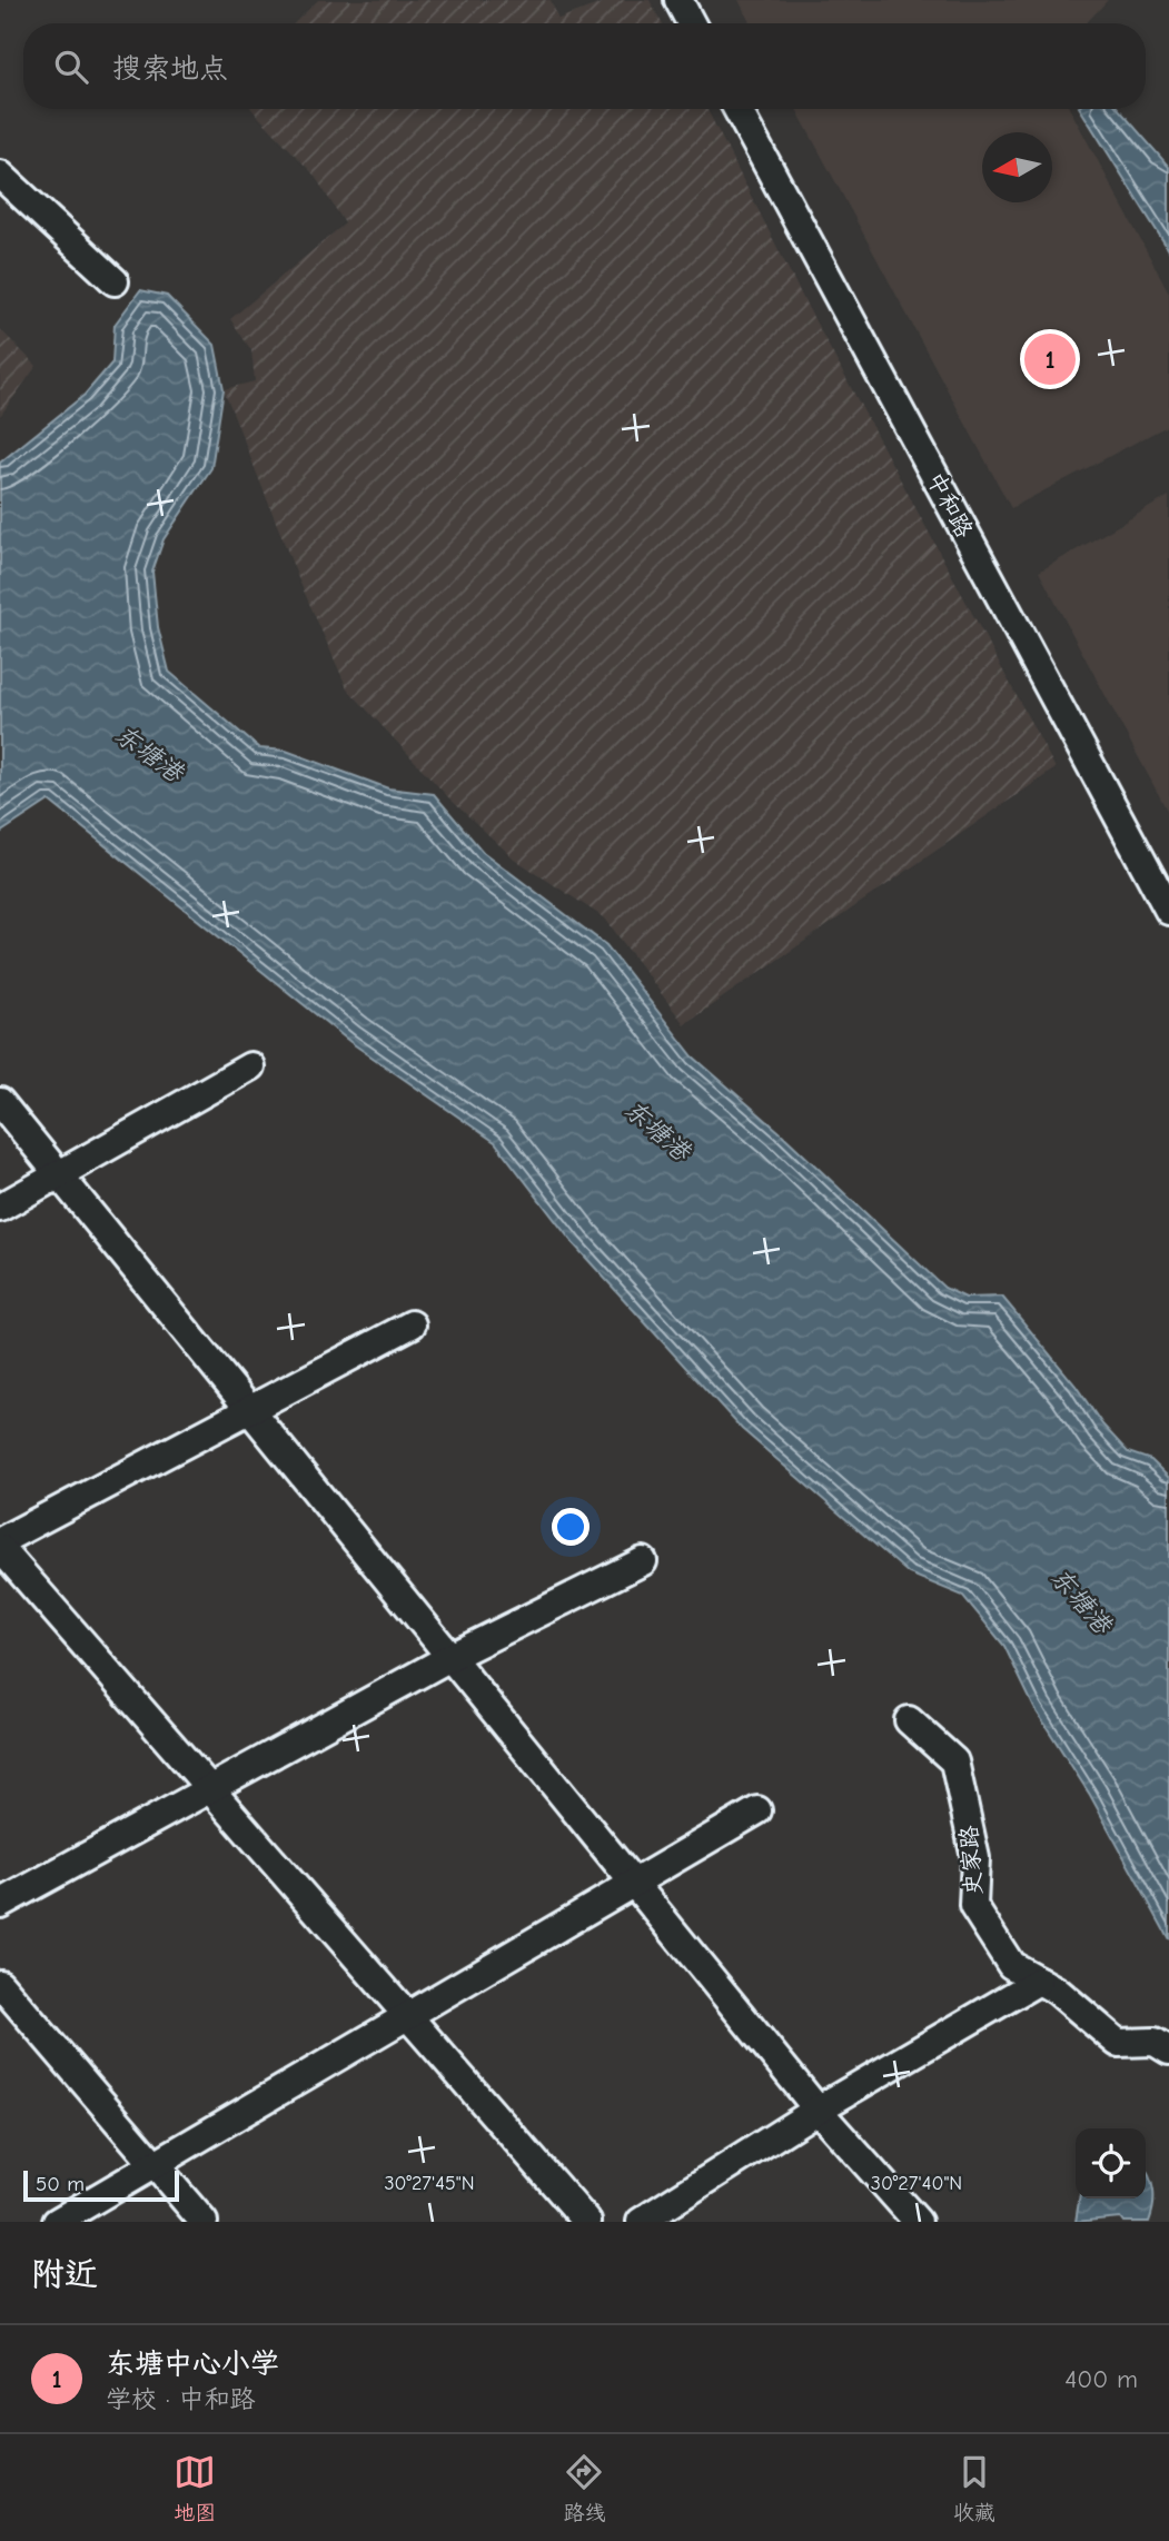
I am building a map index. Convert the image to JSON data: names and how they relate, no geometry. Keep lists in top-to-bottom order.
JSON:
{
  "streets": {
    "street": ["中和路", "史家路"]
  },
  "water": ["东塘港"],
  "scale_bar": "50 m",
  "north": "left",
  "page": {
    "search": "搜索地点",
    "pins": "1",
    "scale": "50 m",
    "heading": "附近",
    "list": [
      {
        "mark": "1",
        "name": "东塘中心小学",
        "note": "学校 · 中和路",
        "value": "400 m"
      }
    ],
    "nav": ["地图", "路线", "收藏"]
  },
  "coordinates": ["30°27'45\"N", "30°27'40\"N"]
}
